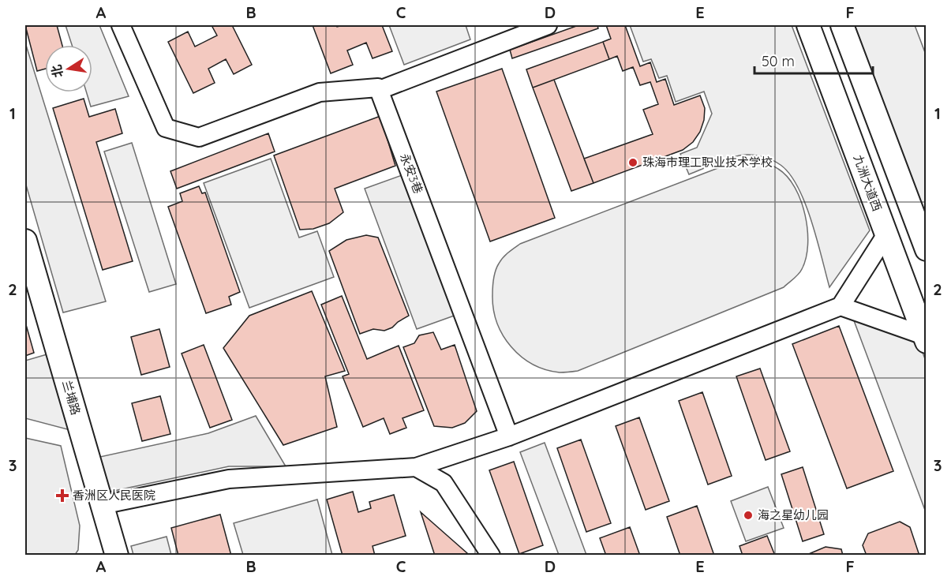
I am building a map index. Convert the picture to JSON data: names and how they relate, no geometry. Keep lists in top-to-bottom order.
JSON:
{
  "streets": {
    "main road": ["九洲大道西", "兰埔路"],
    "street": ["永安3巷"]
  },
  "places": {
    "other": ["珠海市理工职业技术学校", "海之星幼儿园"],
    "health": ["香洲区人民医院"]
  },
  "scale_bar": "50 m",
  "north": "left",
  "grid": {
    "columns": [
      "A",
      "B",
      "C",
      "D",
      "E",
      "F"
    ],
    "rows": ["1", "2", "3"]
  }
}
